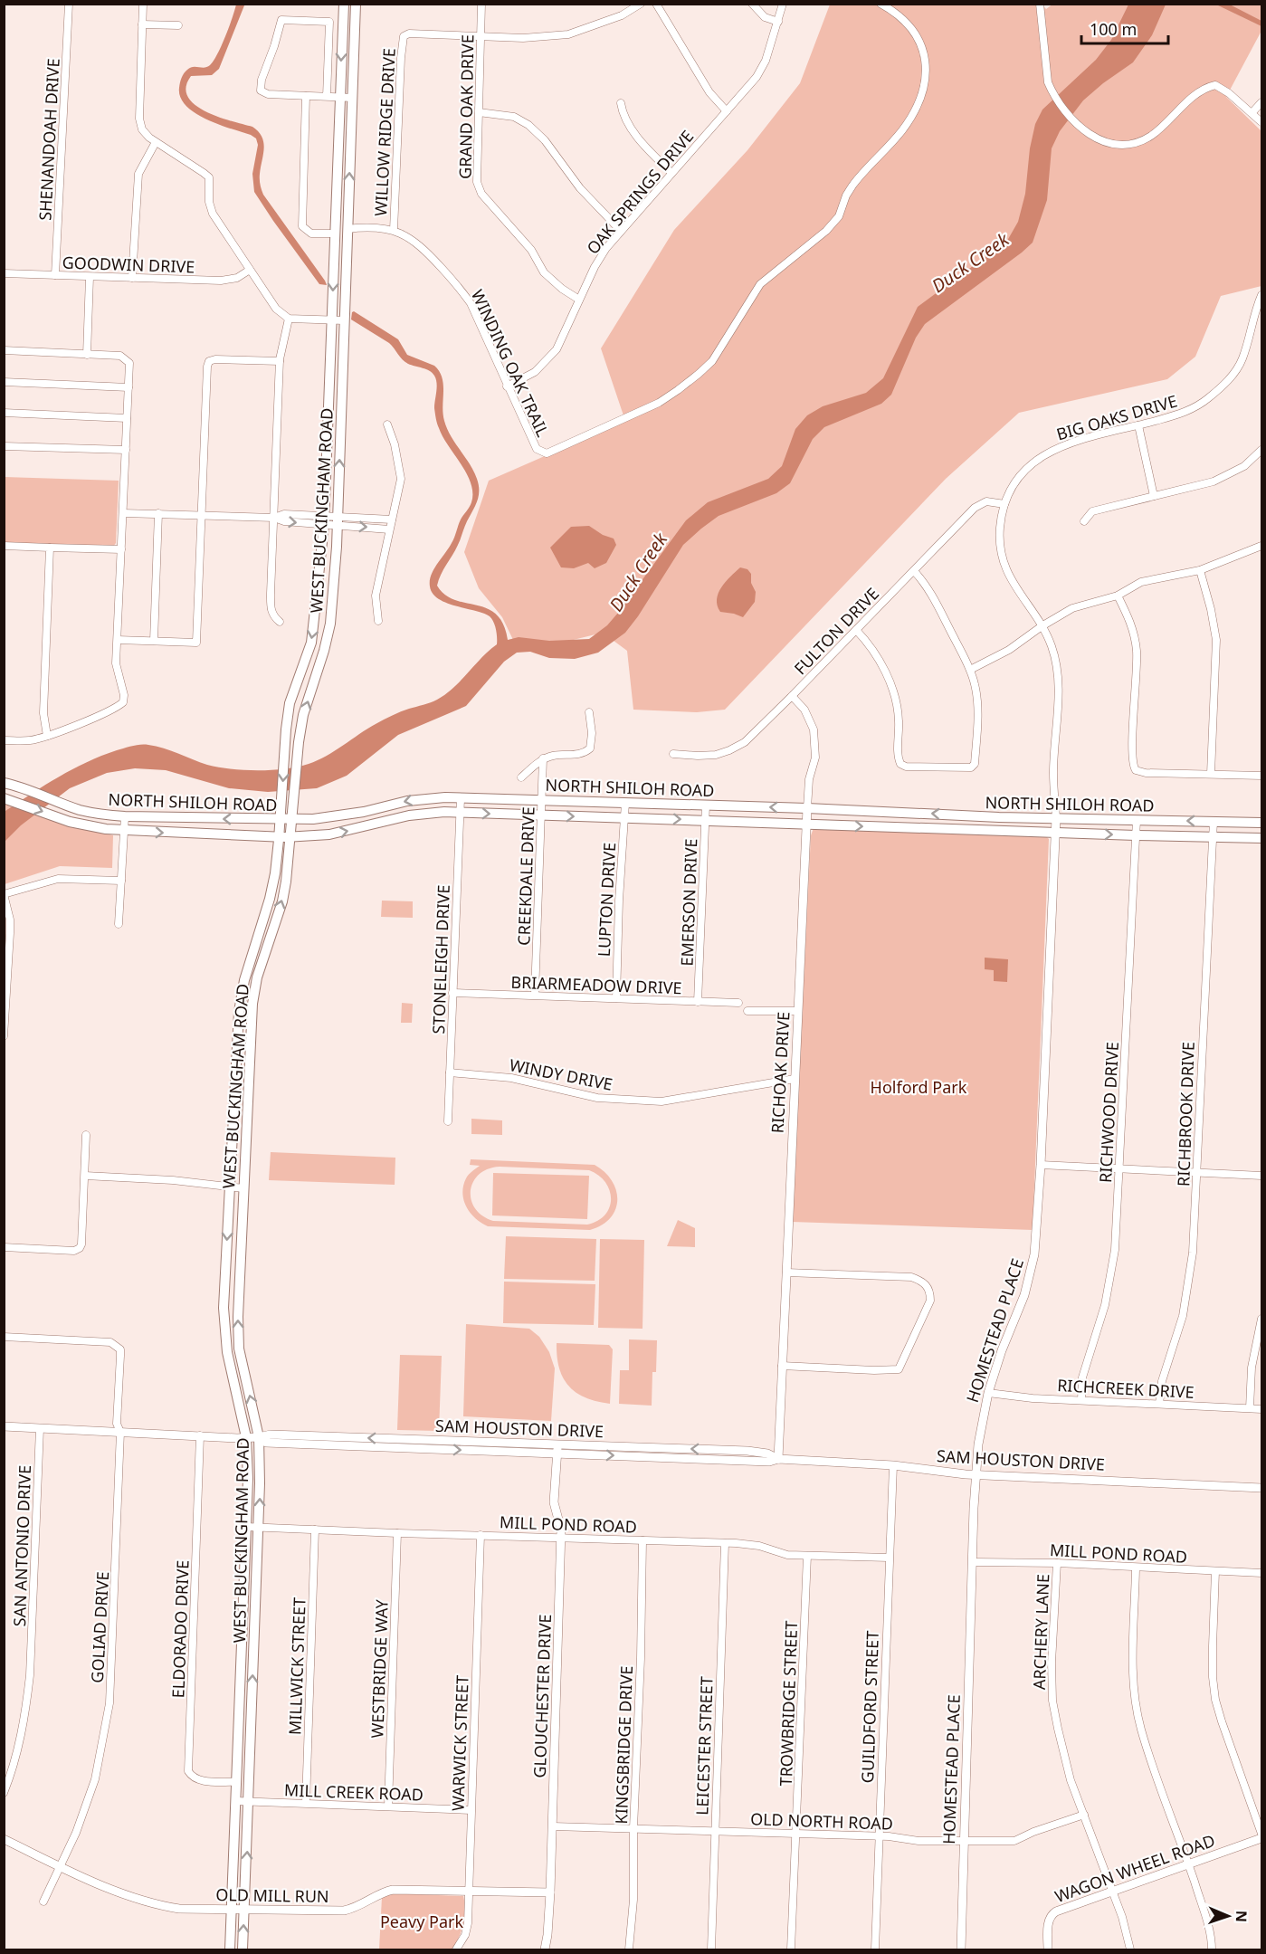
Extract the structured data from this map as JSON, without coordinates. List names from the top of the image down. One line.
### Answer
{"streets":{"main road":["WEST BUCKINGHAM ROAD","NORTH SHILOH ROAD"],"street":["GRAND OAK DRIVE","WILLOW RIDGE DRIVE","SHENANDOAH DRIVE","OAK SPRINGS DRIVE","GOODWIN DRIVE","WINDING OAK TRAIL","BIG OAKS DRIVE","FULTON DRIVE","CREEKDALE DRIVE","LUPTON DRIVE","EMERSON DRIVE","STONELEIGH DRIVE","BRIARMEADOW DRIVE","RICHOAK DRIVE","WINDY DRIVE","RICHWOOD DRIVE","RICHBROOK DRIVE","HOMESTEAD PLACE","RICHCREEK DRIVE","SAM HOUSTON DRIVE","MILL POND ROAD","SAN ANTONIO DRIVE","GOLIAD DRIVE","ELDORADO DRIVE","ARCHERY LANE","MILLWICK STREET","WESTBRIDGE WAY","GLOUCHESTER DRIVE","TROWBRIDGE STREET","GUILDFORD STREET","WARWICK STREET","KINGSBRIDGE DRIVE","LEICESTER STREET","MILL CREEK ROAD","OLD NORTH ROAD","WAGON WHEEL ROAD","OLD MILL RUN"]},"crossings":[["GRAND OAK DRIVE","WILLOW RIDGE DRIVE"],["GRAND OAK DRIVE","OAK SPRINGS DRIVE"],["WILLOW RIDGE DRIVE","WINDING OAK TRAIL"],["SHENANDOAH DRIVE","GOODWIN DRIVE"],["OAK SPRINGS DRIVE","WINDING OAK TRAIL"],["WINDING OAK TRAIL","WEST BUCKINGHAM ROAD"],["BIG OAKS DRIVE","FULTON DRIVE"],["BIG OAKS DRIVE","NORTH SHILOH ROAD"],["BIG OAKS DRIVE","HOMESTEAD PLACE"],["WEST BUCKINGHAM ROAD","NORTH SHILOH ROAD"],["WEST BUCKINGHAM ROAD","SAM HOUSTON DRIVE"],["WEST BUCKINGHAM ROAD","MILL POND ROAD"],["WEST BUCKINGHAM ROAD","ELDORADO DRIVE"],["WEST BUCKINGHAM ROAD","MILL CREEK ROAD"],["WEST BUCKINGHAM ROAD","OLD MILL RUN"],["FULTON DRIVE","RICHOAK DRIVE"],["NORTH SHILOH ROAD","CREEKDALE DRIVE"],["NORTH SHILOH ROAD","LUPTON DRIVE"],["NORTH SHILOH ROAD","EMERSON DRIVE"],["NORTH SHILOH ROAD","STONELEIGH DRIVE"],["NORTH SHILOH ROAD","RICHOAK DRIVE"],["NORTH SHILOH ROAD","RICHWOOD DRIVE"],["NORTH SHILOH ROAD","RICHBROOK DRIVE"],["NORTH SHILOH ROAD","HOMESTEAD PLACE"],["CREEKDALE DRIVE","BRIARMEADOW DRIVE"],["LUPTON DRIVE","BRIARMEADOW DRIVE"],["EMERSON DRIVE","BRIARMEADOW DRIVE"],["STONELEIGH DRIVE","BRIARMEADOW DRIVE"],["STONELEIGH DRIVE","WINDY DRIVE"],["RICHOAK DRIVE","WINDY DRIVE"],["RICHOAK DRIVE","SAM HOUSTON DRIVE"],["RICHWOOD DRIVE","RICHCREEK DRIVE"],["RICHBROOK DRIVE","RICHCREEK DRIVE"],["HOMESTEAD PLACE","RICHCREEK DRIVE"],["HOMESTEAD PLACE","SAM HOUSTON DRIVE"],["HOMESTEAD PLACE","MILL POND ROAD"],["HOMESTEAD PLACE","OLD NORTH ROAD"],["SAM HOUSTON DRIVE","SAN ANTONIO DRIVE"],["SAM HOUSTON DRIVE","GOLIAD DRIVE"],["SAM HOUSTON DRIVE","ELDORADO DRIVE"],["SAM HOUSTON DRIVE","GLOUCHESTER DRIVE"],["SAM HOUSTON DRIVE","GUILDFORD STREET"],["MILL POND ROAD","ARCHERY LANE"],["MILL POND ROAD","MILLWICK STREET"],["MILL POND ROAD","WESTBRIDGE WAY"],["MILL POND ROAD","GLOUCHESTER DRIVE"],["MILL POND ROAD","TROWBRIDGE STREET"],["MILL POND ROAD","GUILDFORD STREET"],["MILL POND ROAD","WARWICK STREET"],["MILL POND ROAD","KINGSBRIDGE DRIVE"],["MILL POND ROAD","LEICESTER STREET"],["GOLIAD DRIVE","OLD MILL RUN"],["ARCHERY LANE","OLD NORTH ROAD"],["ARCHERY LANE","WAGON WHEEL ROAD"],["MILLWICK STREET","MILL CREEK ROAD"],["WESTBRIDGE WAY","MILL CREEK ROAD"],["GLOUCHESTER DRIVE","OLD NORTH ROAD"],["GLOUCHESTER DRIVE","OLD MILL RUN"],["TROWBRIDGE STREET","OLD NORTH ROAD"],["GUILDFORD STREET","OLD NORTH ROAD"],["WARWICK STREET","MILL CREEK ROAD"],["WARWICK STREET","OLD MILL RUN"],["KINGSBRIDGE DRIVE","OLD NORTH ROAD"],["LEICESTER STREET","OLD NORTH ROAD"]],"water":["Duck Creek"],"parks":["Holford Park","Peavy Park"],"scale_bar":"100 m","north":"right"}
